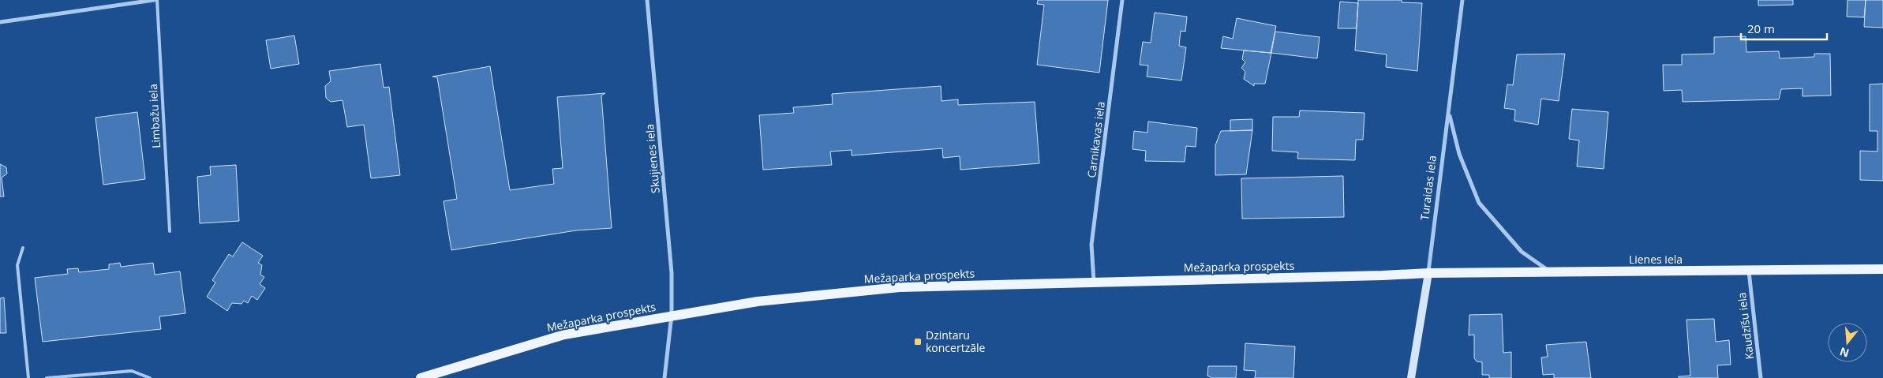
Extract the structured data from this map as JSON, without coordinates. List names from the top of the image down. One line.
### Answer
{"streets":{"main road":["Lienes iela","Mežaparka prospekts"],"street":["Carnikavas iela","Skujienes iela","Turaidas iela","Kaudzīšu iela"],"lane":["Limbažu iela"]},"crossings":[["Carnikavas iela","Mežaparka prospekts"],["Skujienes iela","Mežaparka prospekts"],["Turaidas iela","Lienes iela"],["Turaidas iela","Mežaparka prospekts"],["Lienes iela","Mežaparka prospekts"],["Lienes iela","Kaudzīšu iela"]],"places":{"transit":["Dzintaru koncertzāle"]},"scale_bar":"20 m","north":"bottom"}
